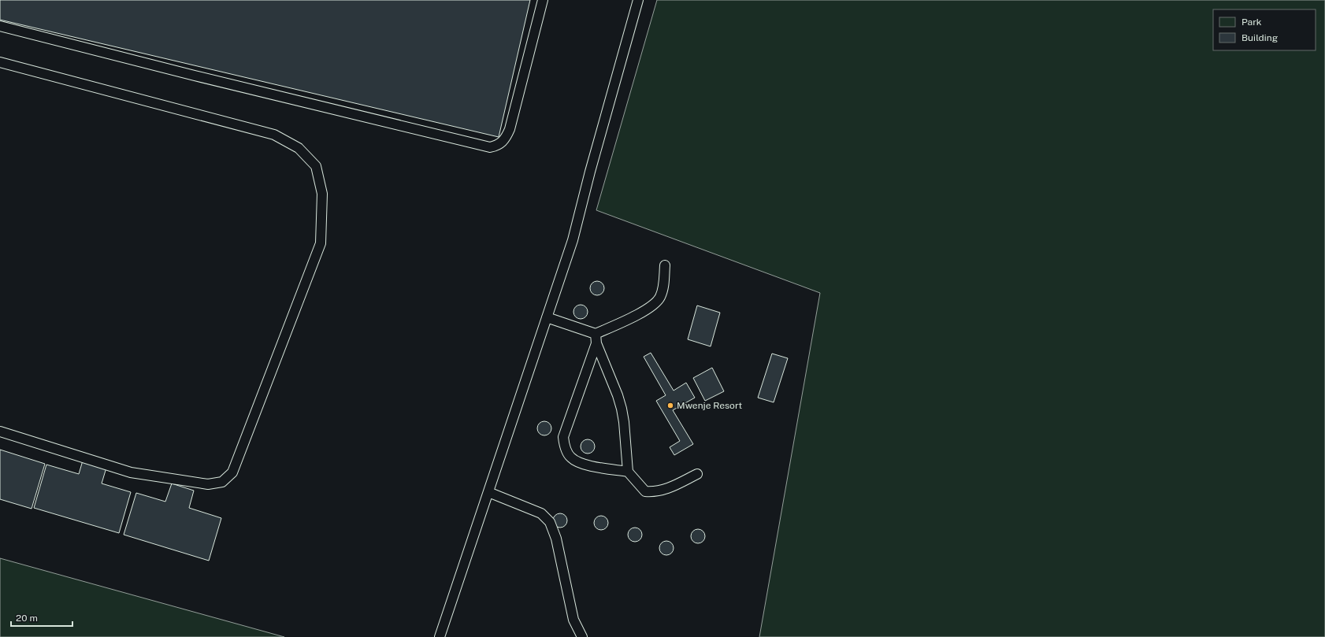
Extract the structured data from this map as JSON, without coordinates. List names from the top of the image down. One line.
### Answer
{"places":["Mwenje Resort"],"legend":["Park","Building"],"scale_bar":"20 m"}
